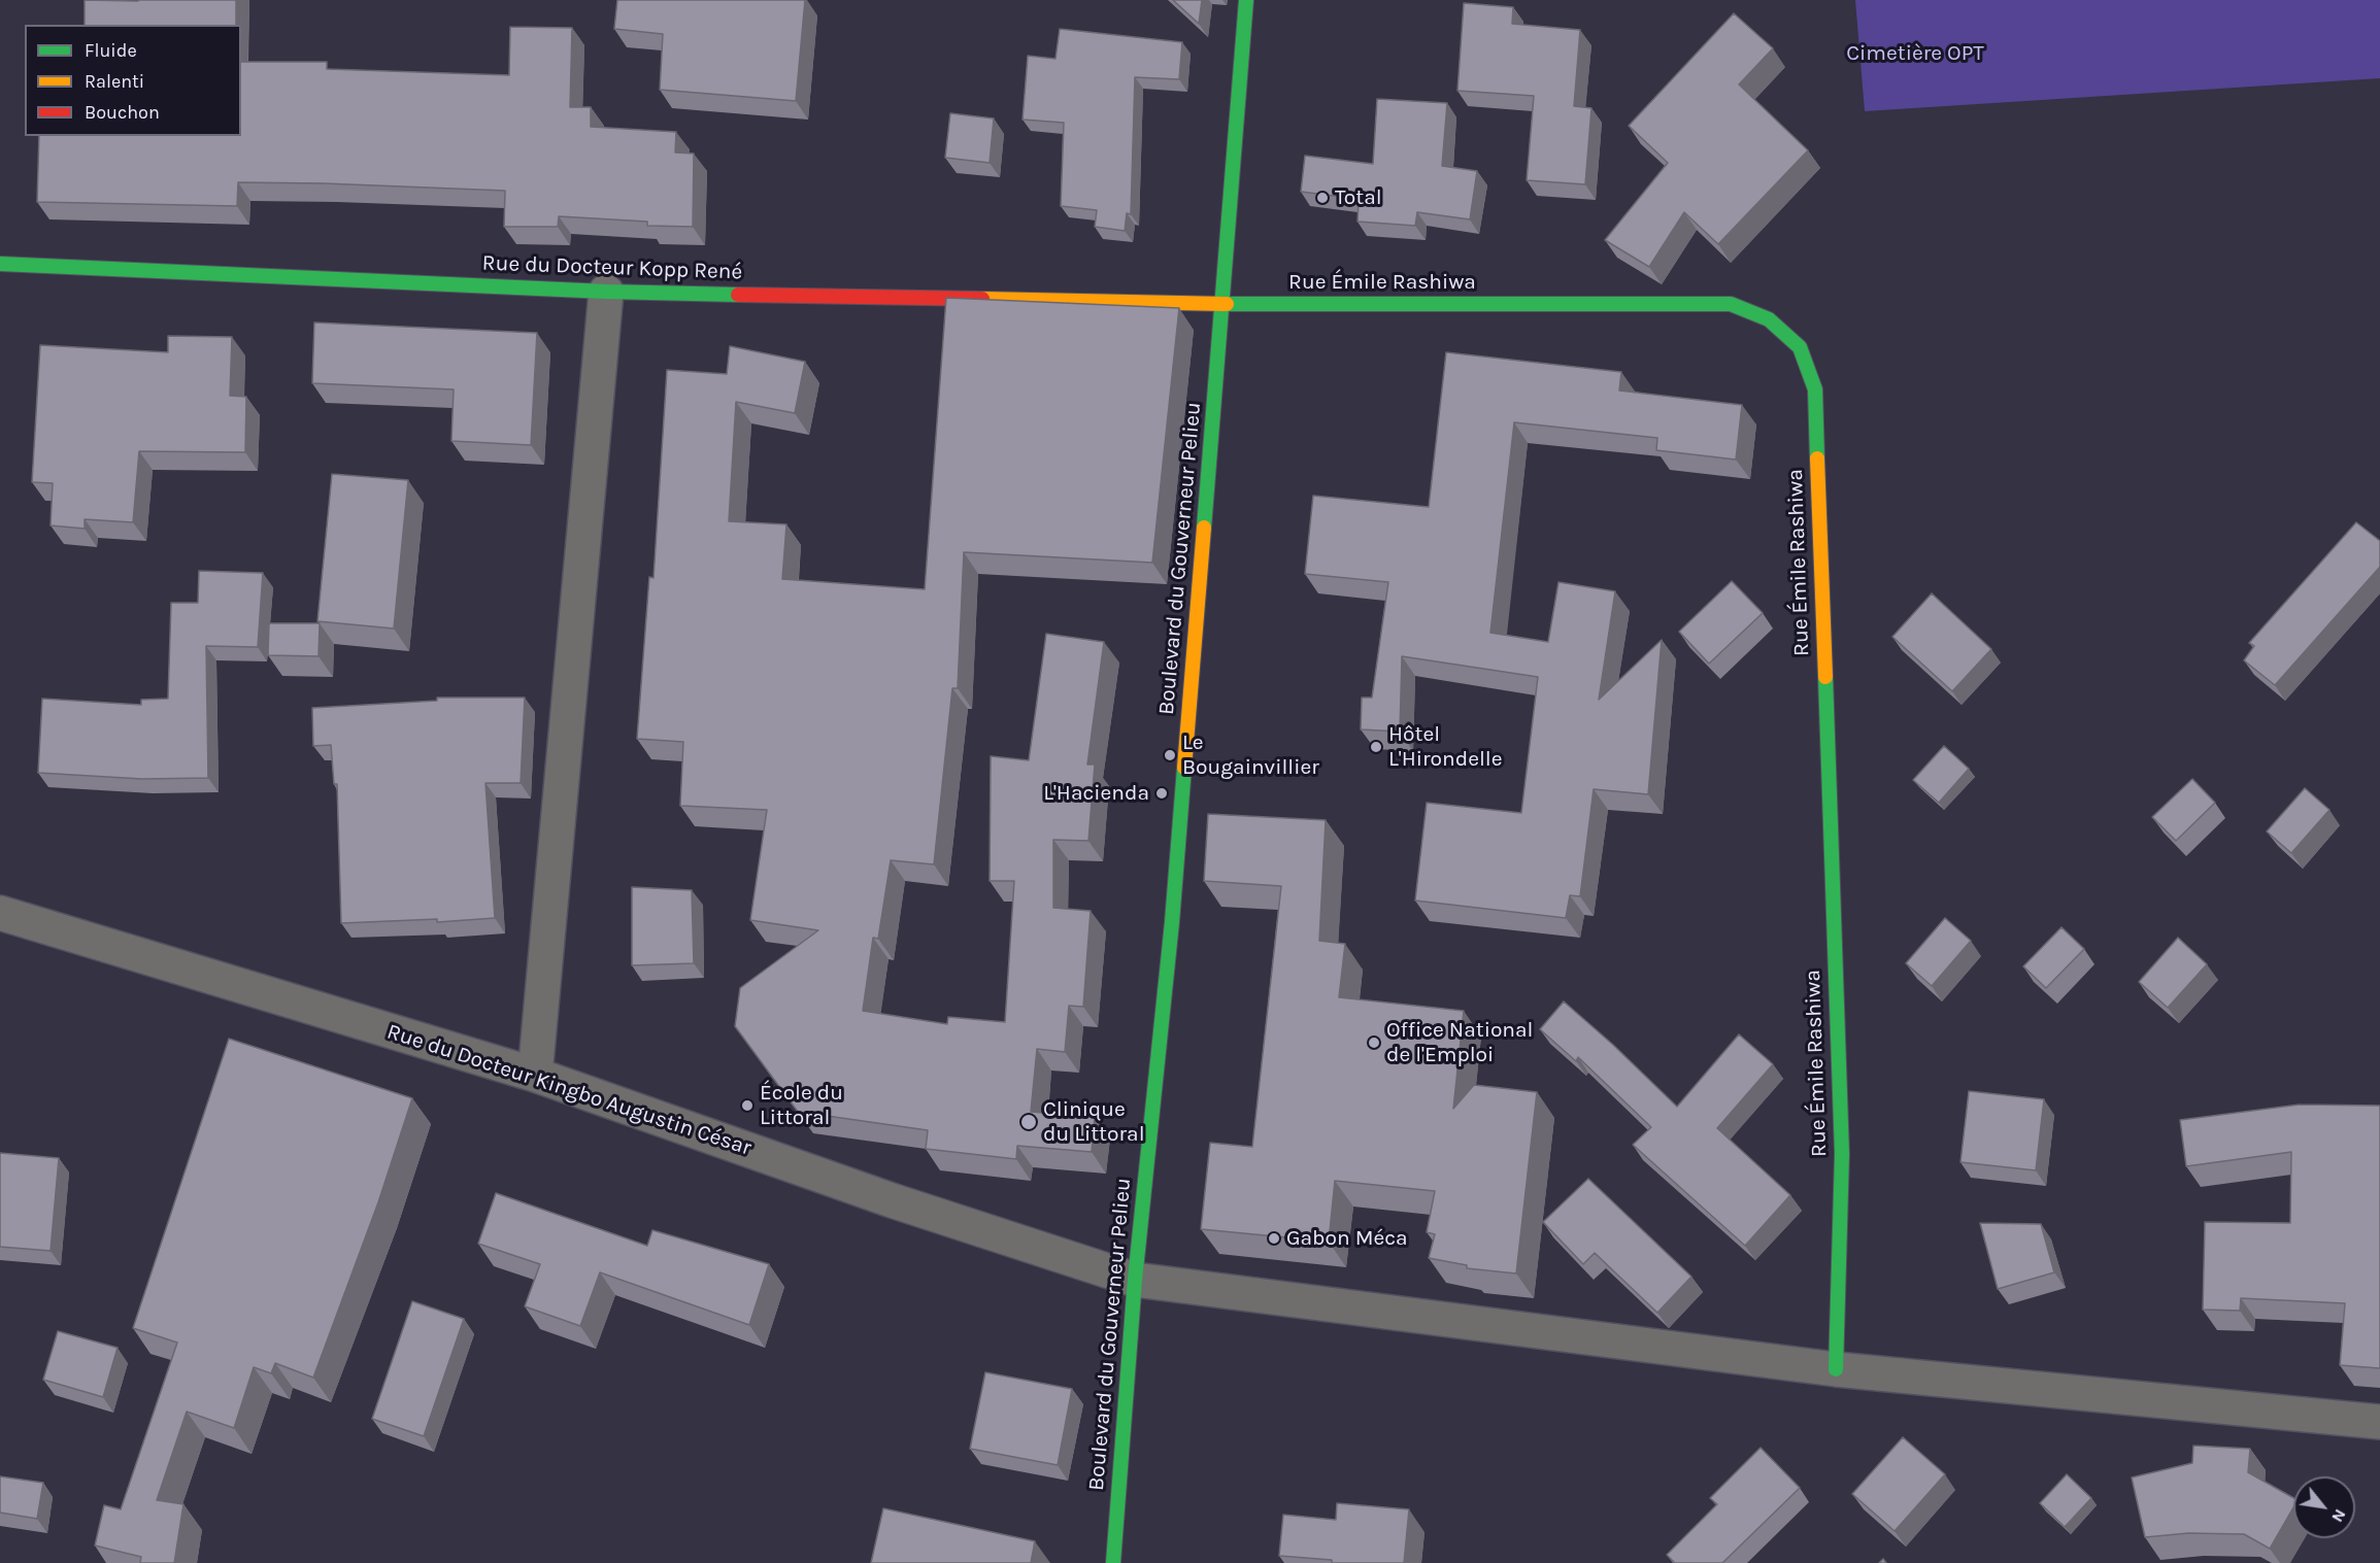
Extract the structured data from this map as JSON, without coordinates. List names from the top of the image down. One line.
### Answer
{"streets":{"street":["Rue du Docteur Kopp René","Rue Émile Rashiwa","Boulevard du Gouverneur Pelieu","Rue du Docteur Kingbo Augustin César"]},"crossings":[["Rue du Docteur Kopp René","Rue Émile Rashiwa"],["Rue du Docteur Kopp René","Boulevard du Gouverneur Pelieu"],["Rue Émile Rashiwa","Boulevard du Gouverneur Pelieu"],["Rue Émile Rashiwa","Rue du Docteur Kingbo Augustin César"],["Boulevard du Gouverneur Pelieu","Rue du Docteur Kingbo Augustin César"]],"parks":["Cimetière OPT"],"places":["Total","Hôtel L'Hirondelle","Le Bougainvillier","L'Hacienda","Office National de l'Emploi","École du Littoral","Clinique du Littoral","Gabon Méca"],"legend":["Fluide","Ralenti","Bouchon"],"north":"bottom right"}
